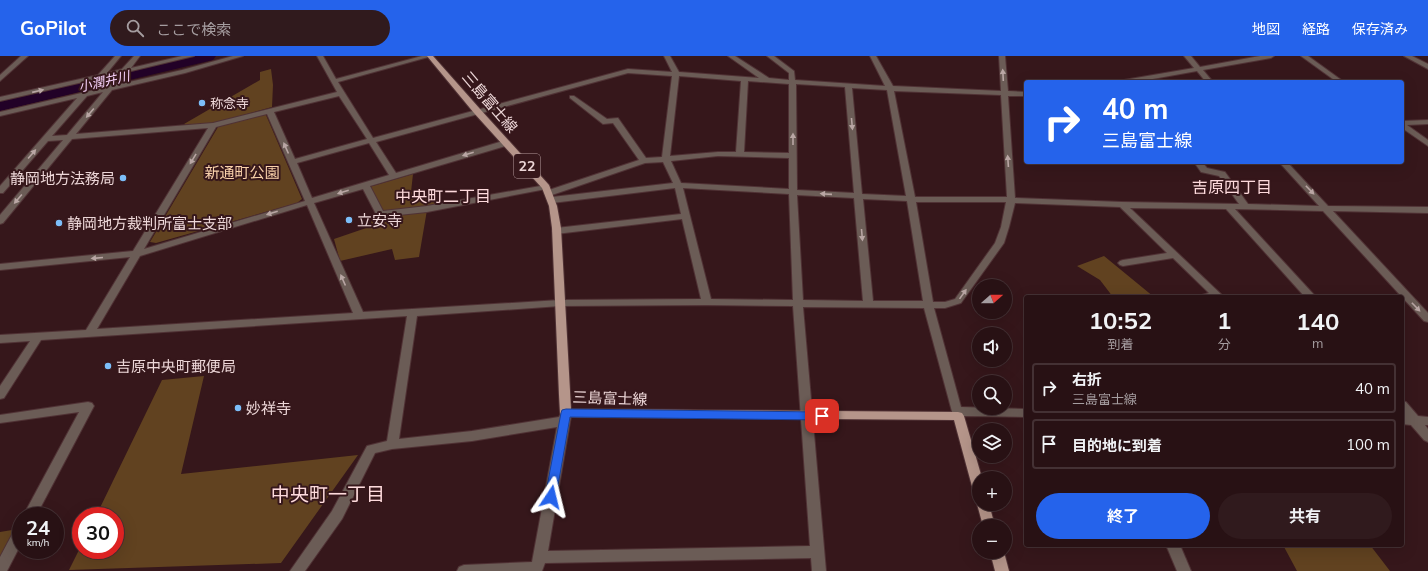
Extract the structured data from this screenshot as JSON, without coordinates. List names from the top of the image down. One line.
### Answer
{"streets":{"main road":["三島富士線","22"]},"districts":["吉原四丁目","中央町二丁目","中央町一丁目"],"water":["小潤井川"],"parks":["新通町公園"],"places":["称念寺","静岡地方法務局","立安寺","静岡地方裁判所富士支部","吉原中央町郵便局","妙祥寺"],"north":"right","page":{"header":"GoPilot","search":"ここで検索","nav":["地図","経路","保存済み"],"turn":["40 m","三島富士線"],"map_buttons":["+","−"],"eta":["10:52","到着","1","分","140","m"],"list":[{"name":"右折","note":"三島富士線","value":"40 m"},{"name":"目的地に到着","value":"100 m"}],"buttons":["終了","共有"],"speed":"24 km/h","limit":"30"}}
